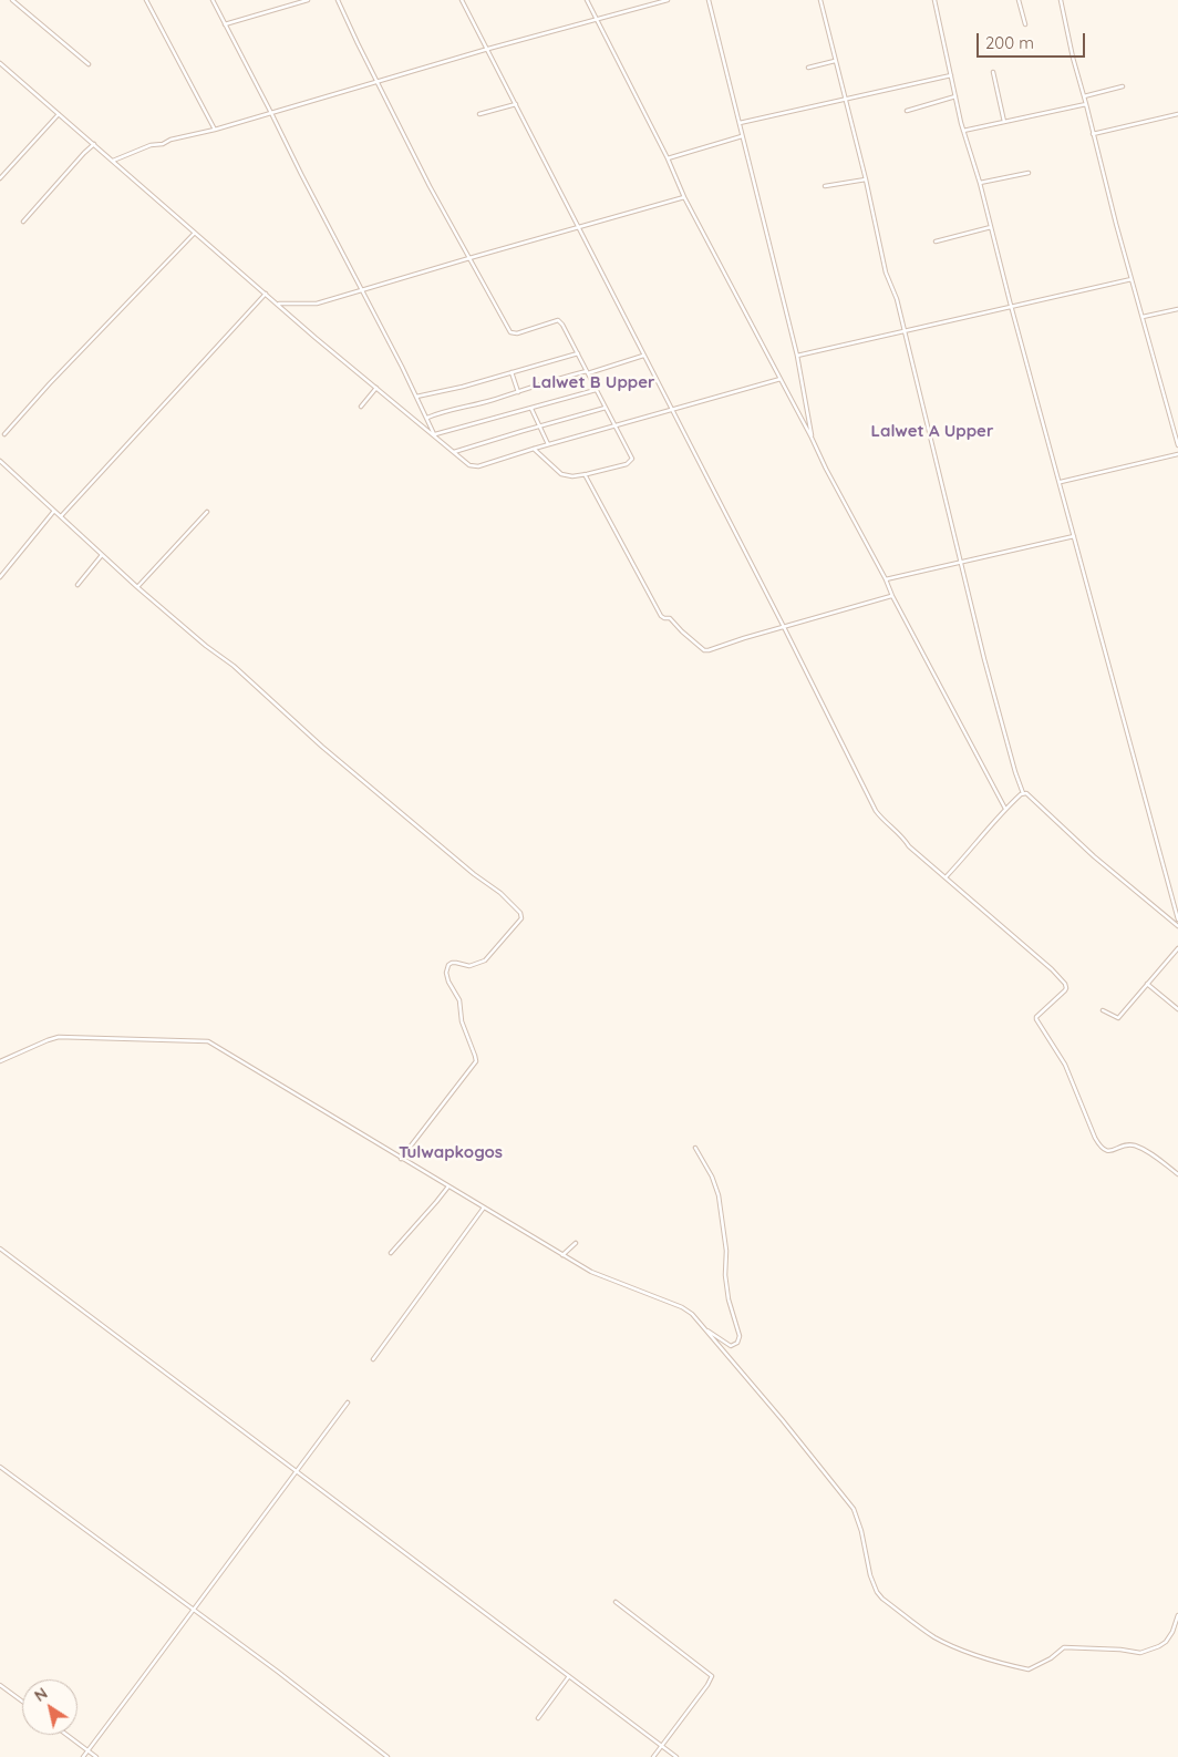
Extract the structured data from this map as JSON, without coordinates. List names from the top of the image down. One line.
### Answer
{"districts":["Lalwet B Upper","Lalwet A Upper","Tulwapkogos"],"scale_bar":"200 m","north":"top left"}
